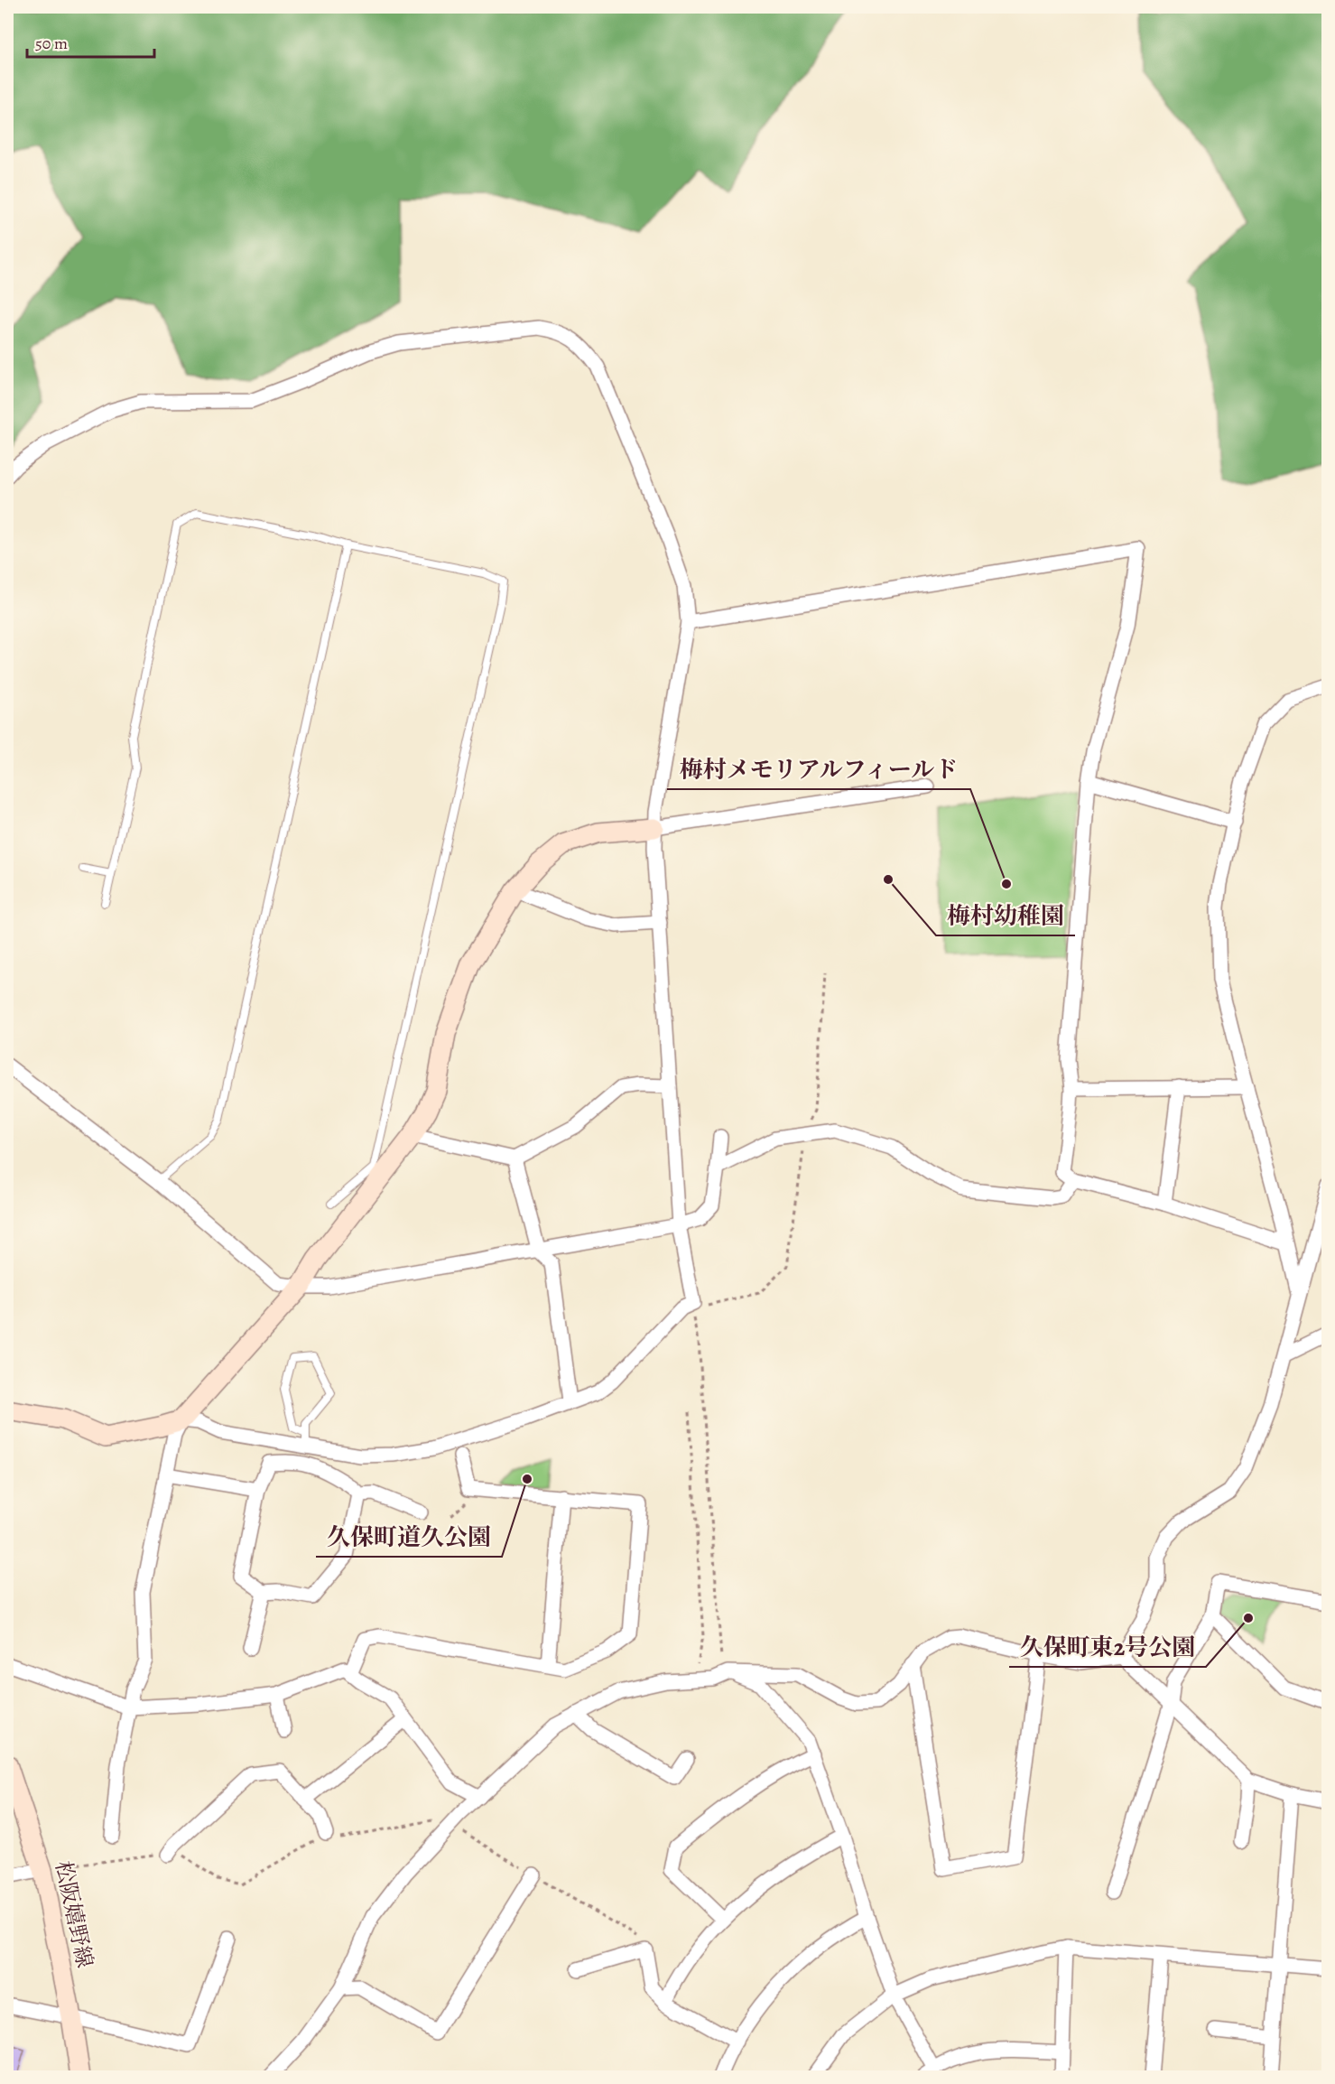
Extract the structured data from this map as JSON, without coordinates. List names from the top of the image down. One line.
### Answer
{"streets":{"street":["松阪嬉野線"]},"places":["梅村幼稚園","梅村メモリアルフィールド","久保町道久公園","久保町東2号公園"],"scale_bar":"50 m"}
